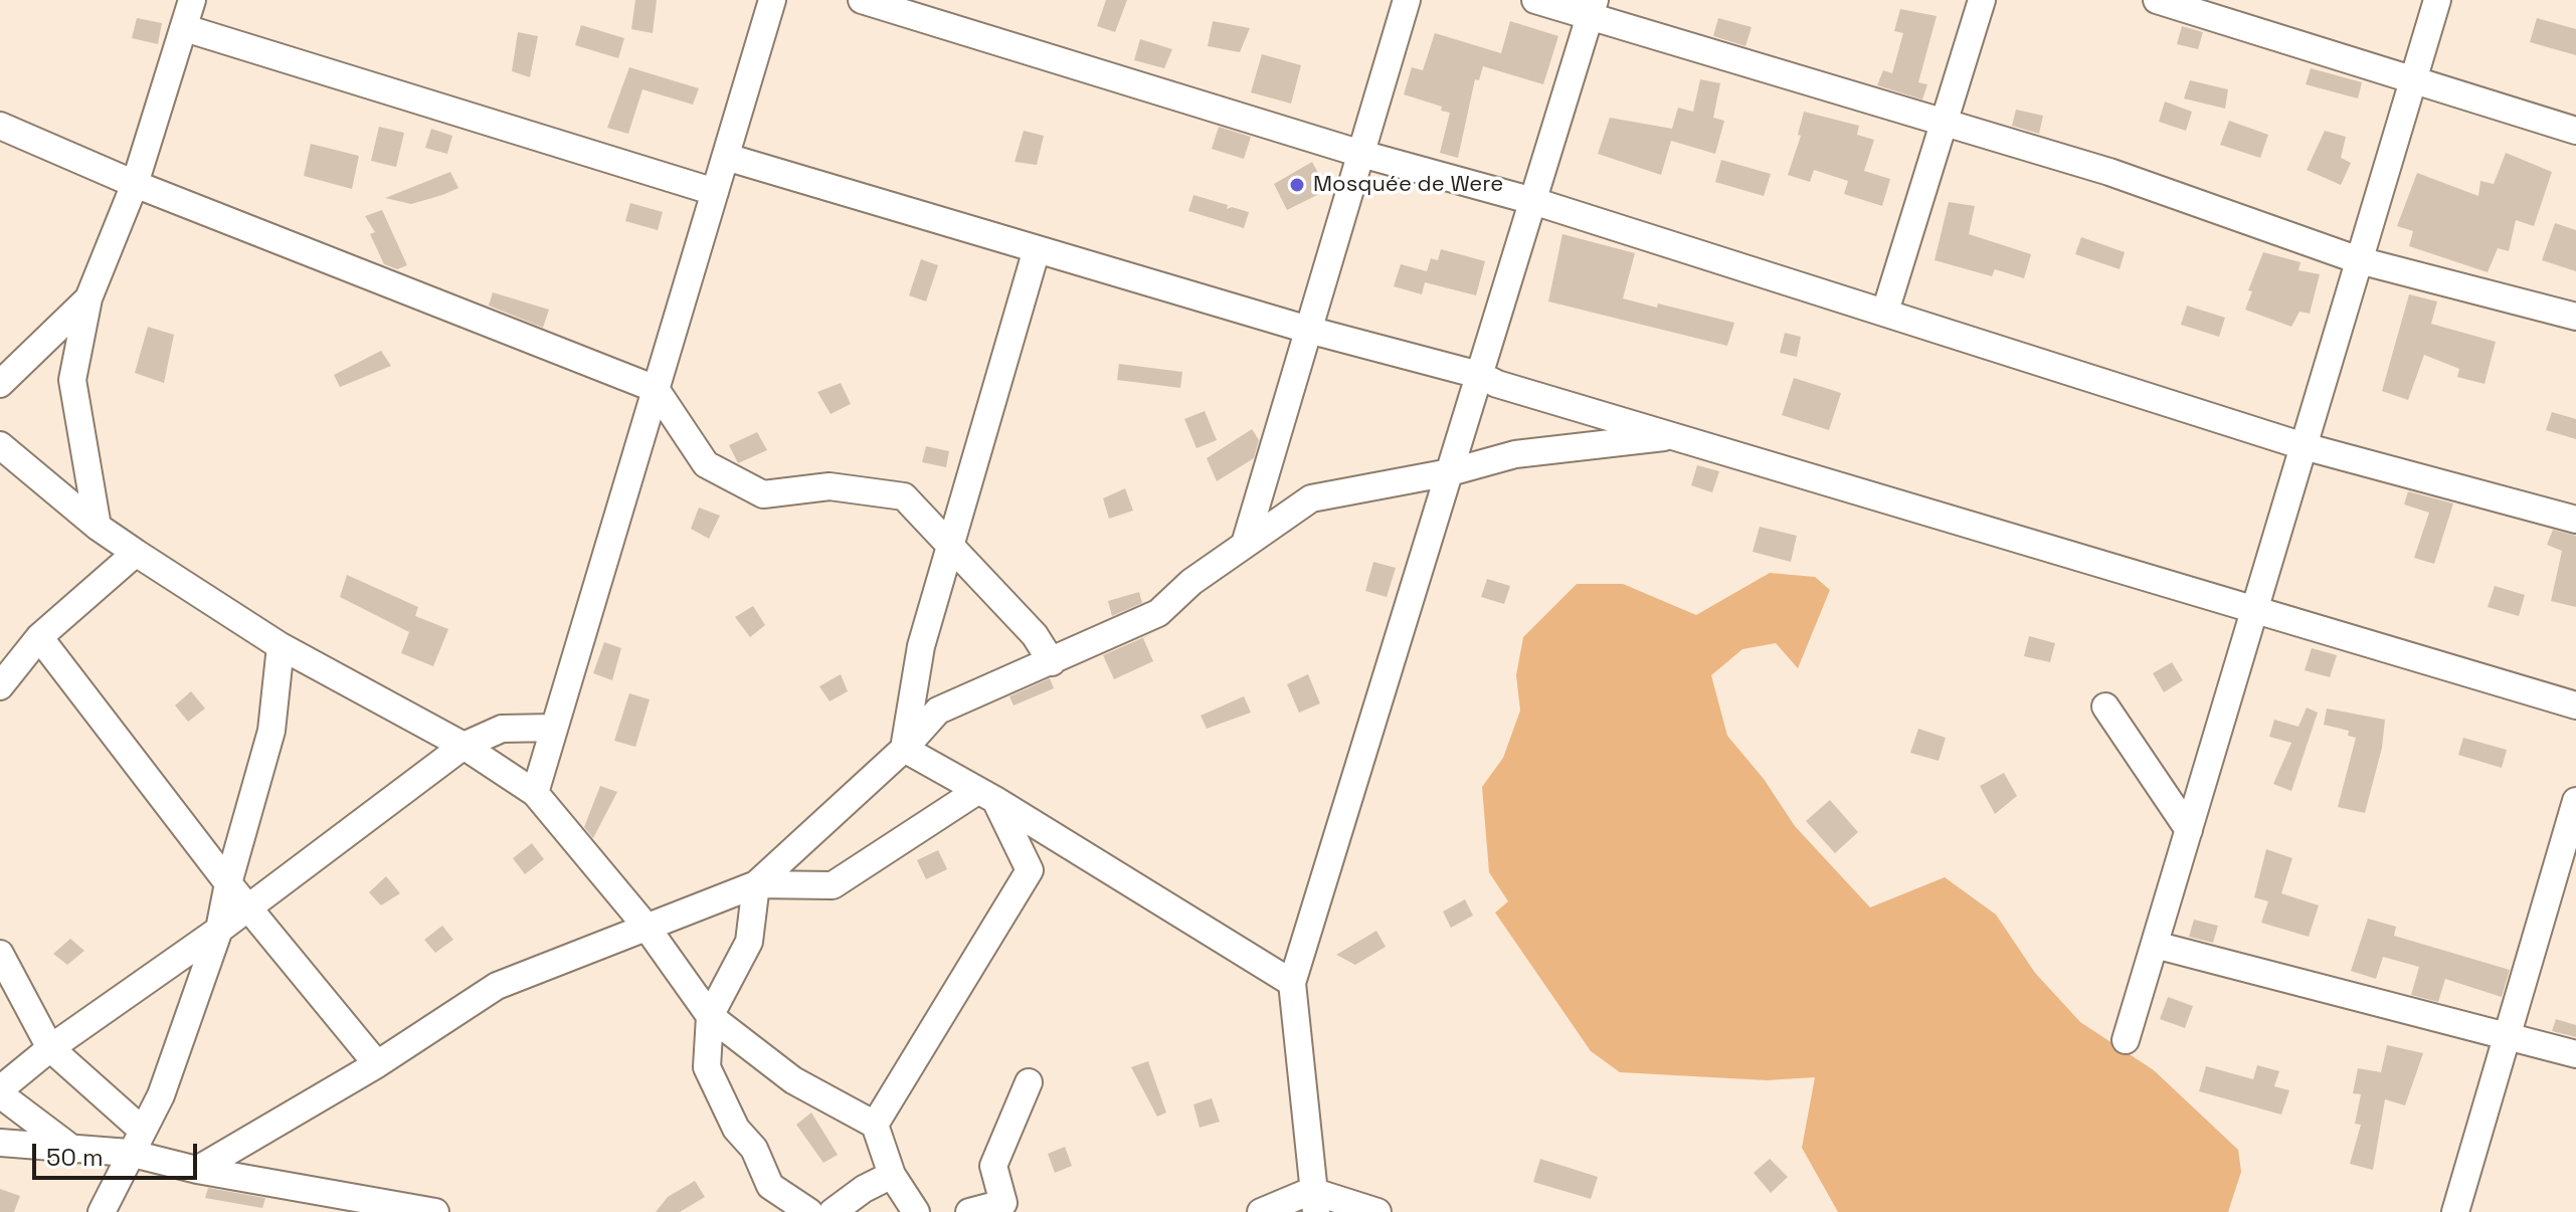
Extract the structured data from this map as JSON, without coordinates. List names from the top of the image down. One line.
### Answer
{"places":["Mosquée de Were"],"scale_bar":"50 m"}
